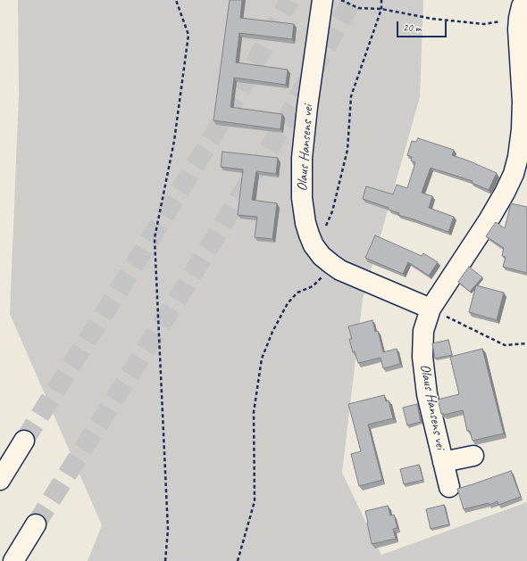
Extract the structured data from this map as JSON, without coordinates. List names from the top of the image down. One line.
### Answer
{"streets":{"main road":["Olaus Hansens vei"]},"scale_bar":"20 m"}
